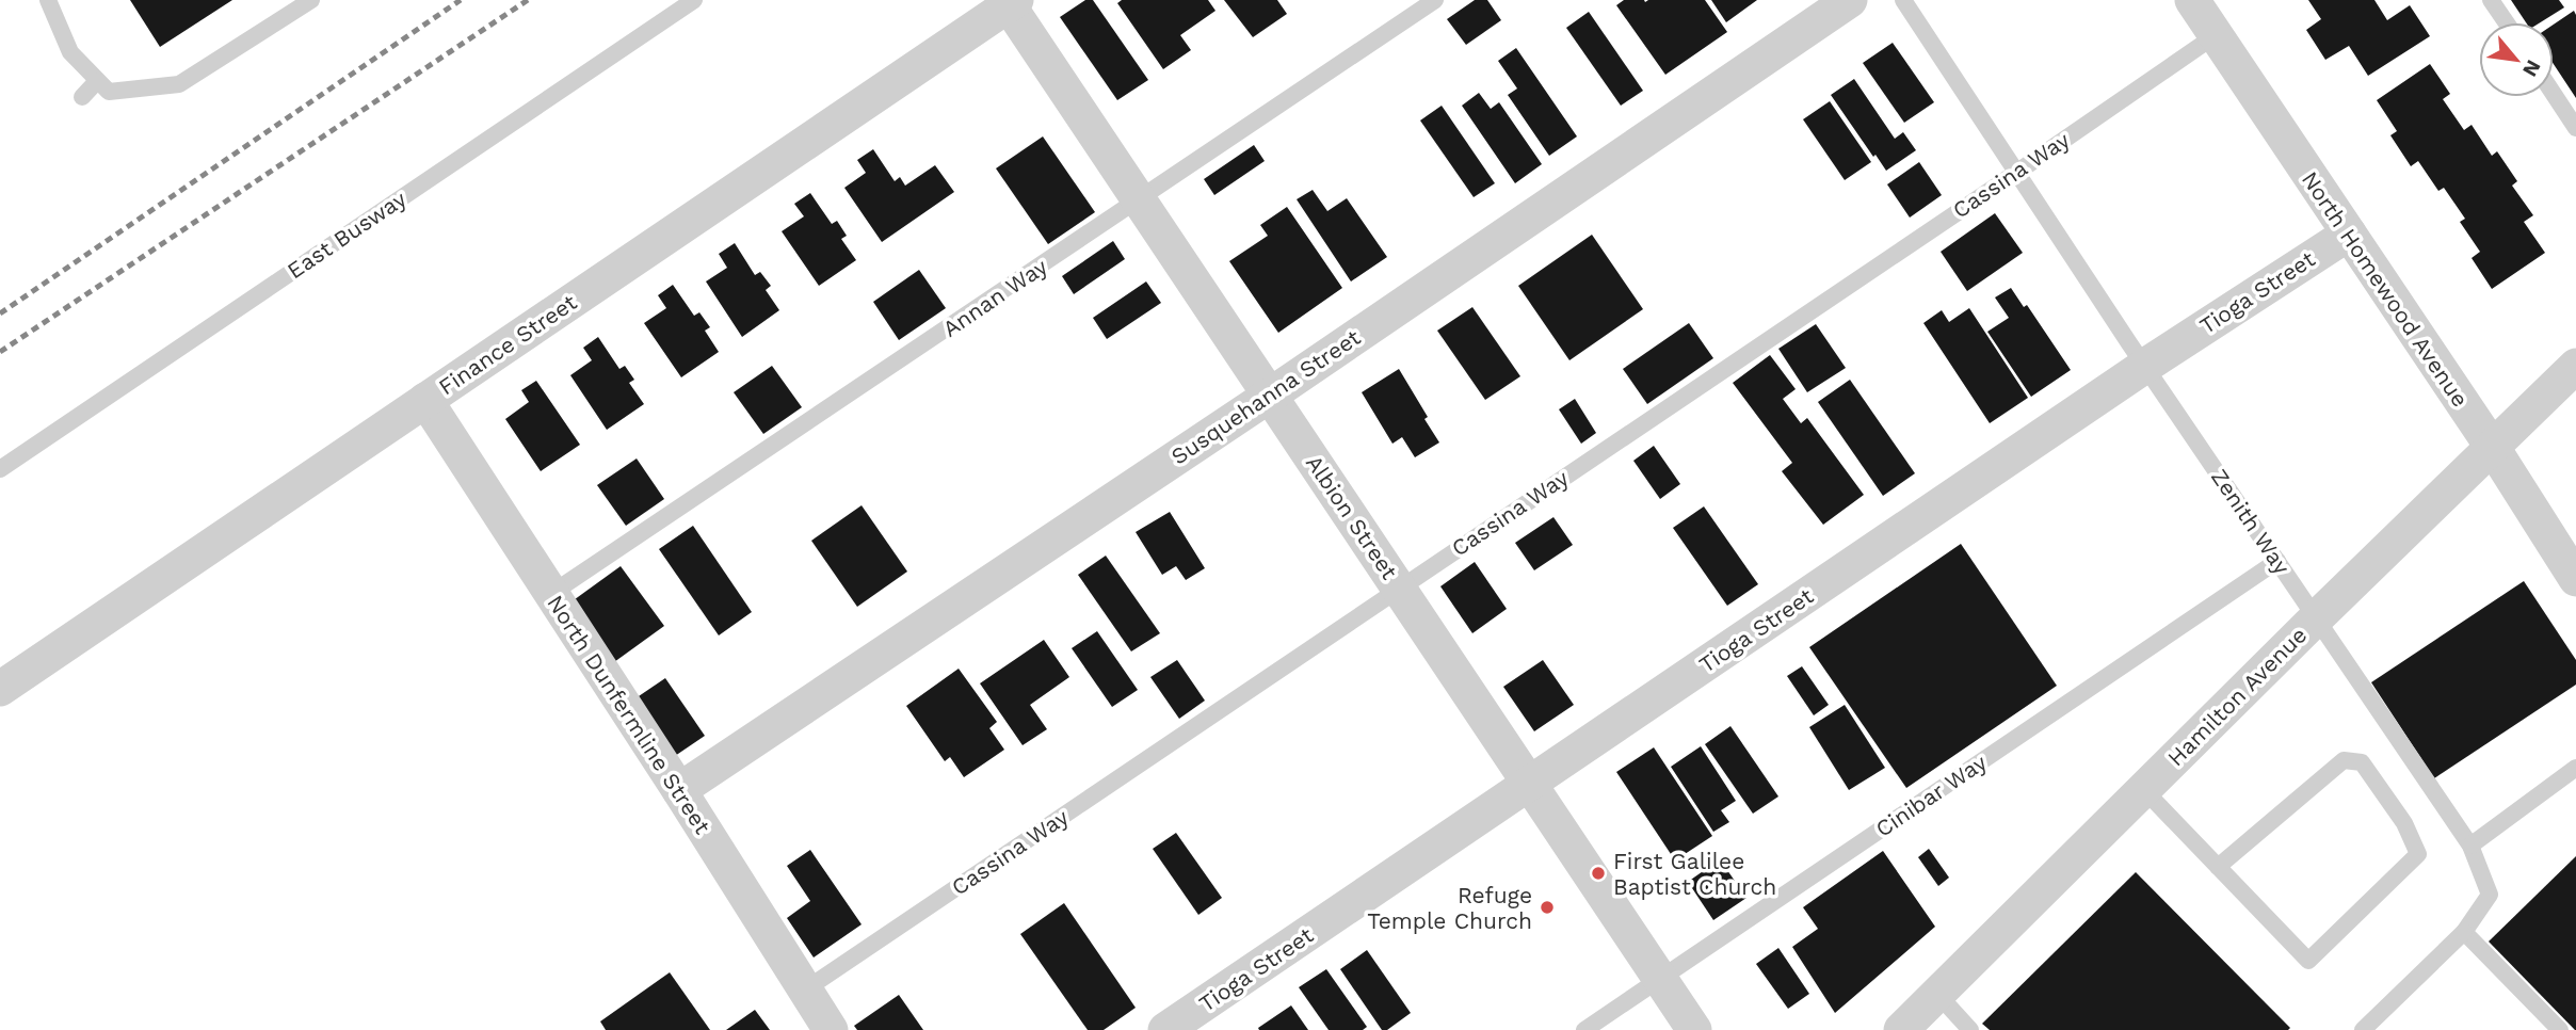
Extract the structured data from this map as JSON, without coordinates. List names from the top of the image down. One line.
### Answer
{"streets":{"street":["North Homewood Avenue","Tioga Street","Finance Street","Susquehanna Street","Albion Street","Hamilton Avenue","North Dunfermline Street"],"lane":["Cassina Way","East Busway","Annan Way","Zenith Way","Cinibar Way"]},"crossings":[["Cassina Way","North Homewood Avenue"],["Cassina Way","Albion Street"],["Cassina Way","Zenith Way"],["Cassina Way","North Dunfermline Street"],["North Homewood Avenue","Tioga Street"],["North Homewood Avenue","Hamilton Avenue"],["Tioga Street","Albion Street"],["Tioga Street","Zenith Way"],["Annan Way","Albion Street"],["Annan Way","North Dunfermline Street"],["Finance Street","Albion Street"],["Finance Street","North Dunfermline Street"],["Susquehanna Street","Albion Street"],["Susquehanna Street","North Dunfermline Street"],["Albion Street","Cinibar Way"],["Zenith Way","Hamilton Avenue"],["Zenith Way","Cinibar Way"]],"places":["First Galilee Baptist Church","Refuge Temple Church"],"north":"bottom right"}
